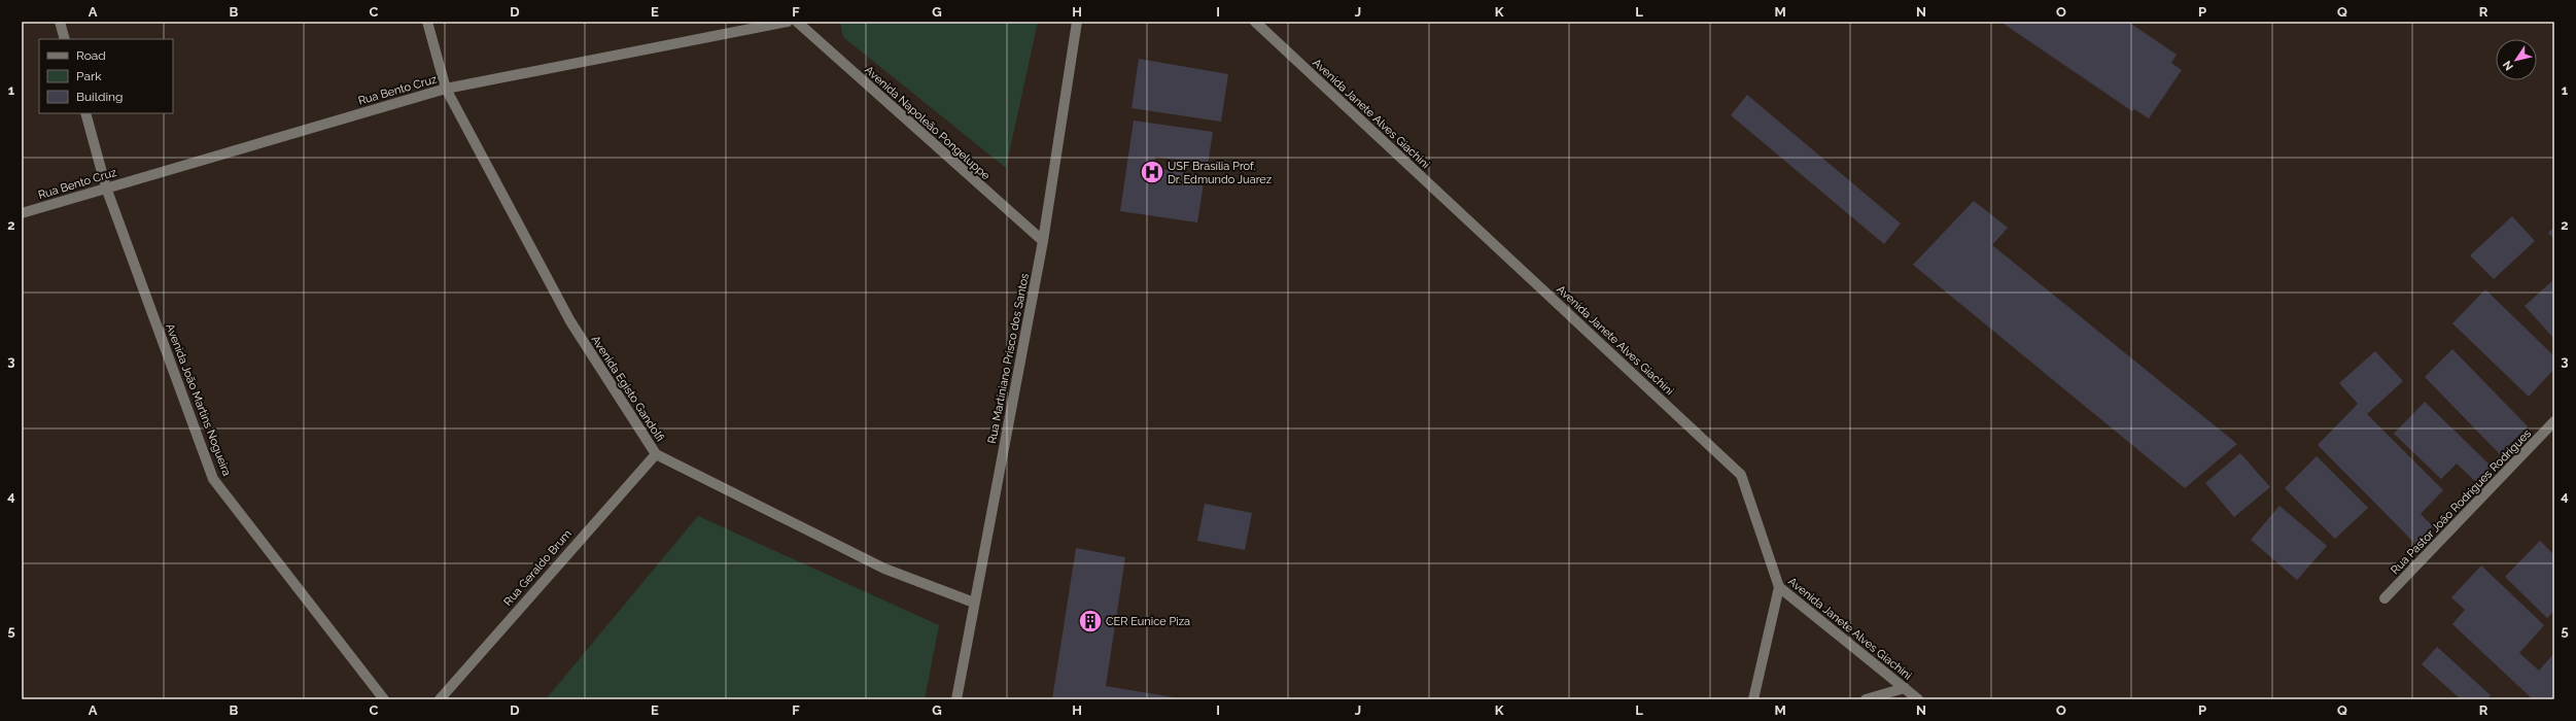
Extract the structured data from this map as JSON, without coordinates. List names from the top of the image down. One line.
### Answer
{"streets":{"street":["Rua Bento Cruz","Avenida Janete Alves Giachini","Avenida Napoleão Pongeluppe","Rua Martiniano Prisco dos Santos","Avenida Egisto Gandolfi","Avenida João Martins Nogueira","Rua Pastor João Rodrigues Rodrigues","Rua Geraldo Brum"]},"crossings":[["Rua Bento Cruz","Avenida Egisto Gandolfi"],["Rua Bento Cruz","Avenida João Martins Nogueira"],["Avenida Napoleão Pongeluppe","Rua Martiniano Prisco dos Santos"],["Rua Martiniano Prisco dos Santos","Avenida Egisto Gandolfi"],["Avenida Egisto Gandolfi","Rua Geraldo Brum"]],"places":{"hospital":["USF Brasília Prof. Dr. Edmundo Juarez"],"building":["CER Eunice Piza"]},"legend":["Road","Park","Building"],"north":"bottom left","grid":{"columns":["A","B","C","D","E","F","G","H","I","J","K","L","M","N","O","P","Q","R"],"rows":["1","2","3","4","5"]}}
